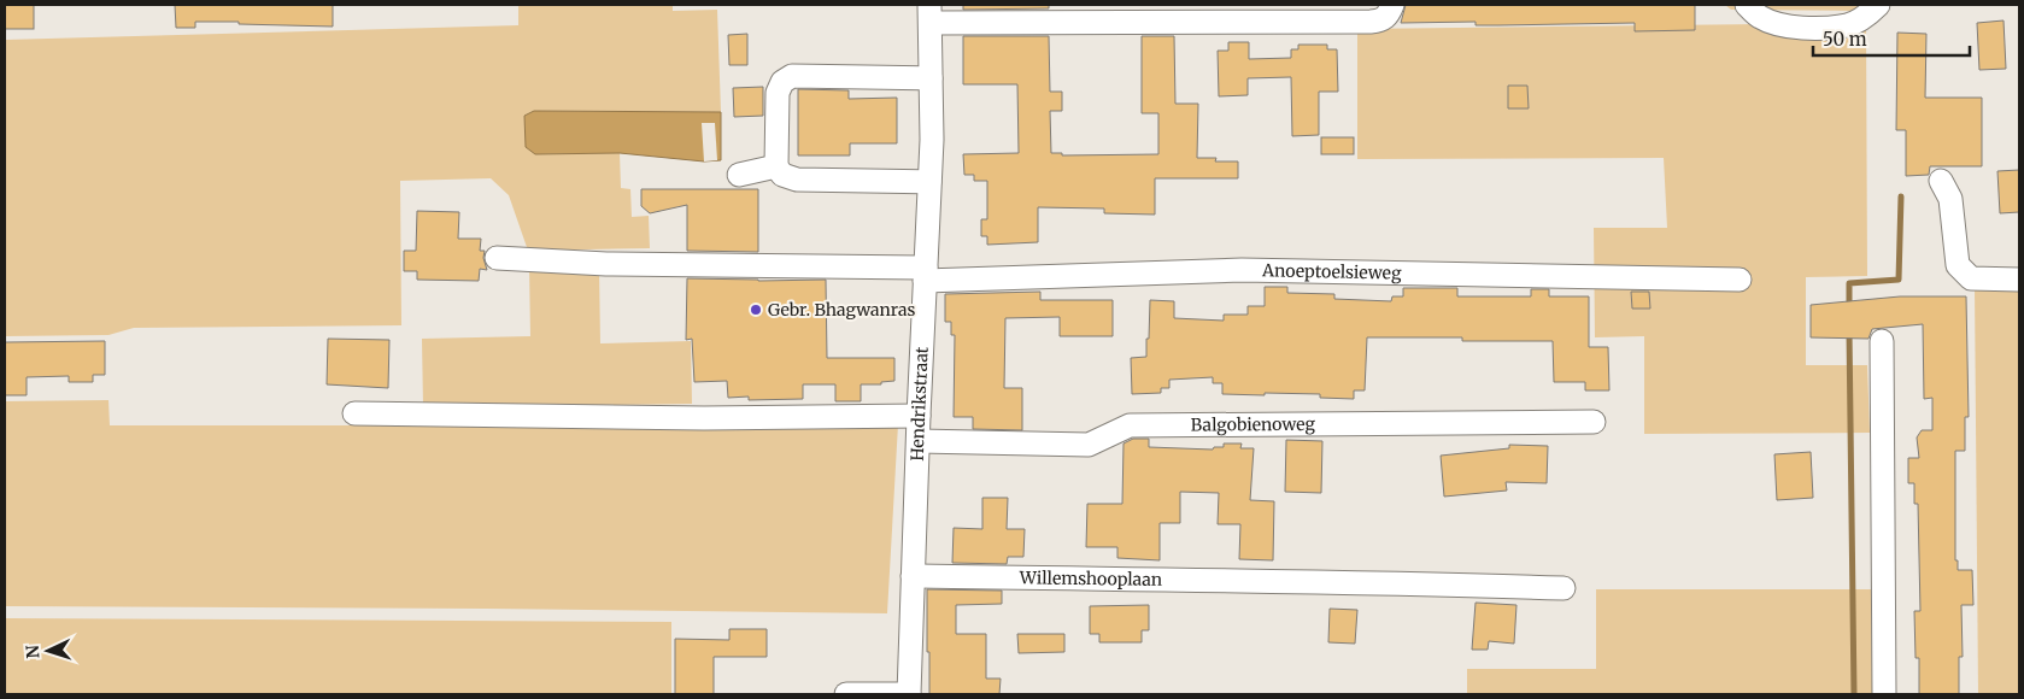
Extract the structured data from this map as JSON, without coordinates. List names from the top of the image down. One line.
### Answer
{"streets":{"street":["Anoeptoelsieweg","Hendrikstraat","Balgobienoweg","Willemshooplaan"]},"crossings":[["Anoeptoelsieweg","Hendrikstraat"],["Hendrikstraat","Balgobienoweg"],["Hendrikstraat","Willemshooplaan"]],"places":["Gebr. Bhagwanras"],"scale_bar":"50 m","north":"left"}
